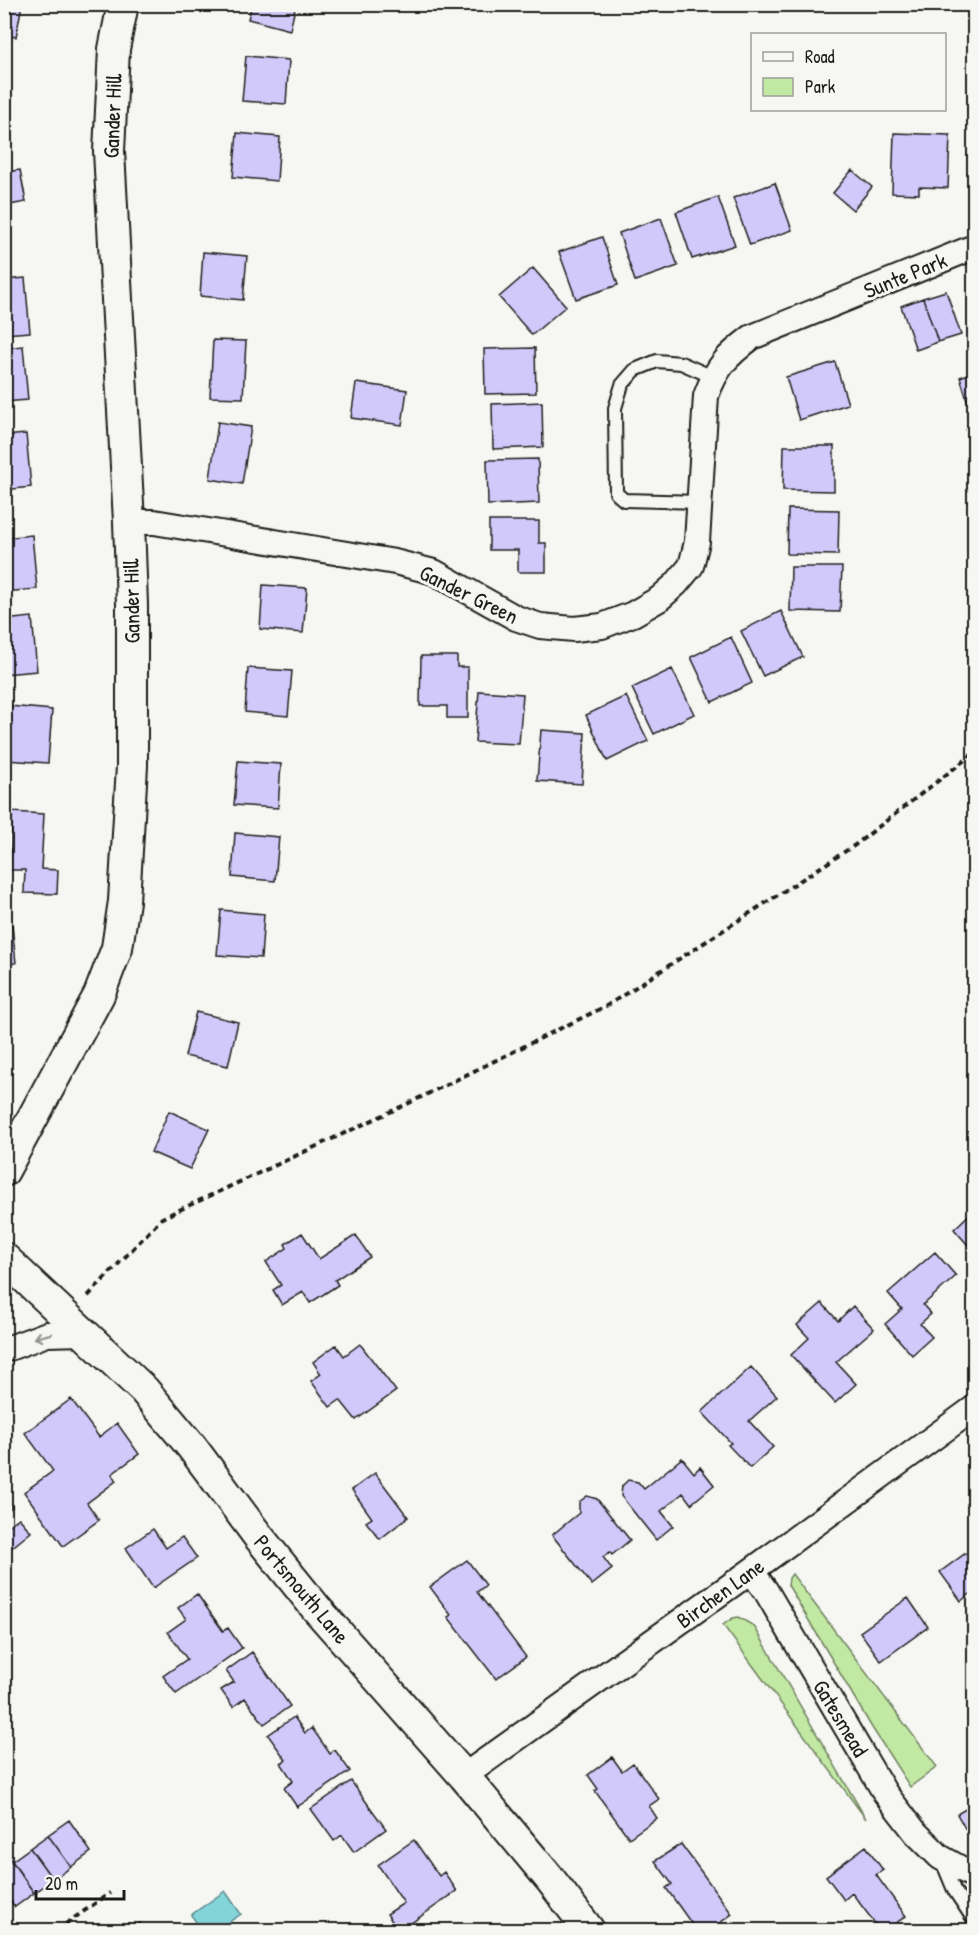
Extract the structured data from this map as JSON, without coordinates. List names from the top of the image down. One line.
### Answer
{"streets":{"street":["Gander Hill","Sunte Park","Gander Green","Portsmouth Lane","Birchen Lane","Gatesmead"]},"crossings":[["Gander Hill","Gander Green"],["Sunte Park","Gander Green"],["Portsmouth Lane","Birchen Lane"],["Birchen Lane","Gatesmead"]],"legend":["Road","Park"],"scale_bar":"20 m"}
